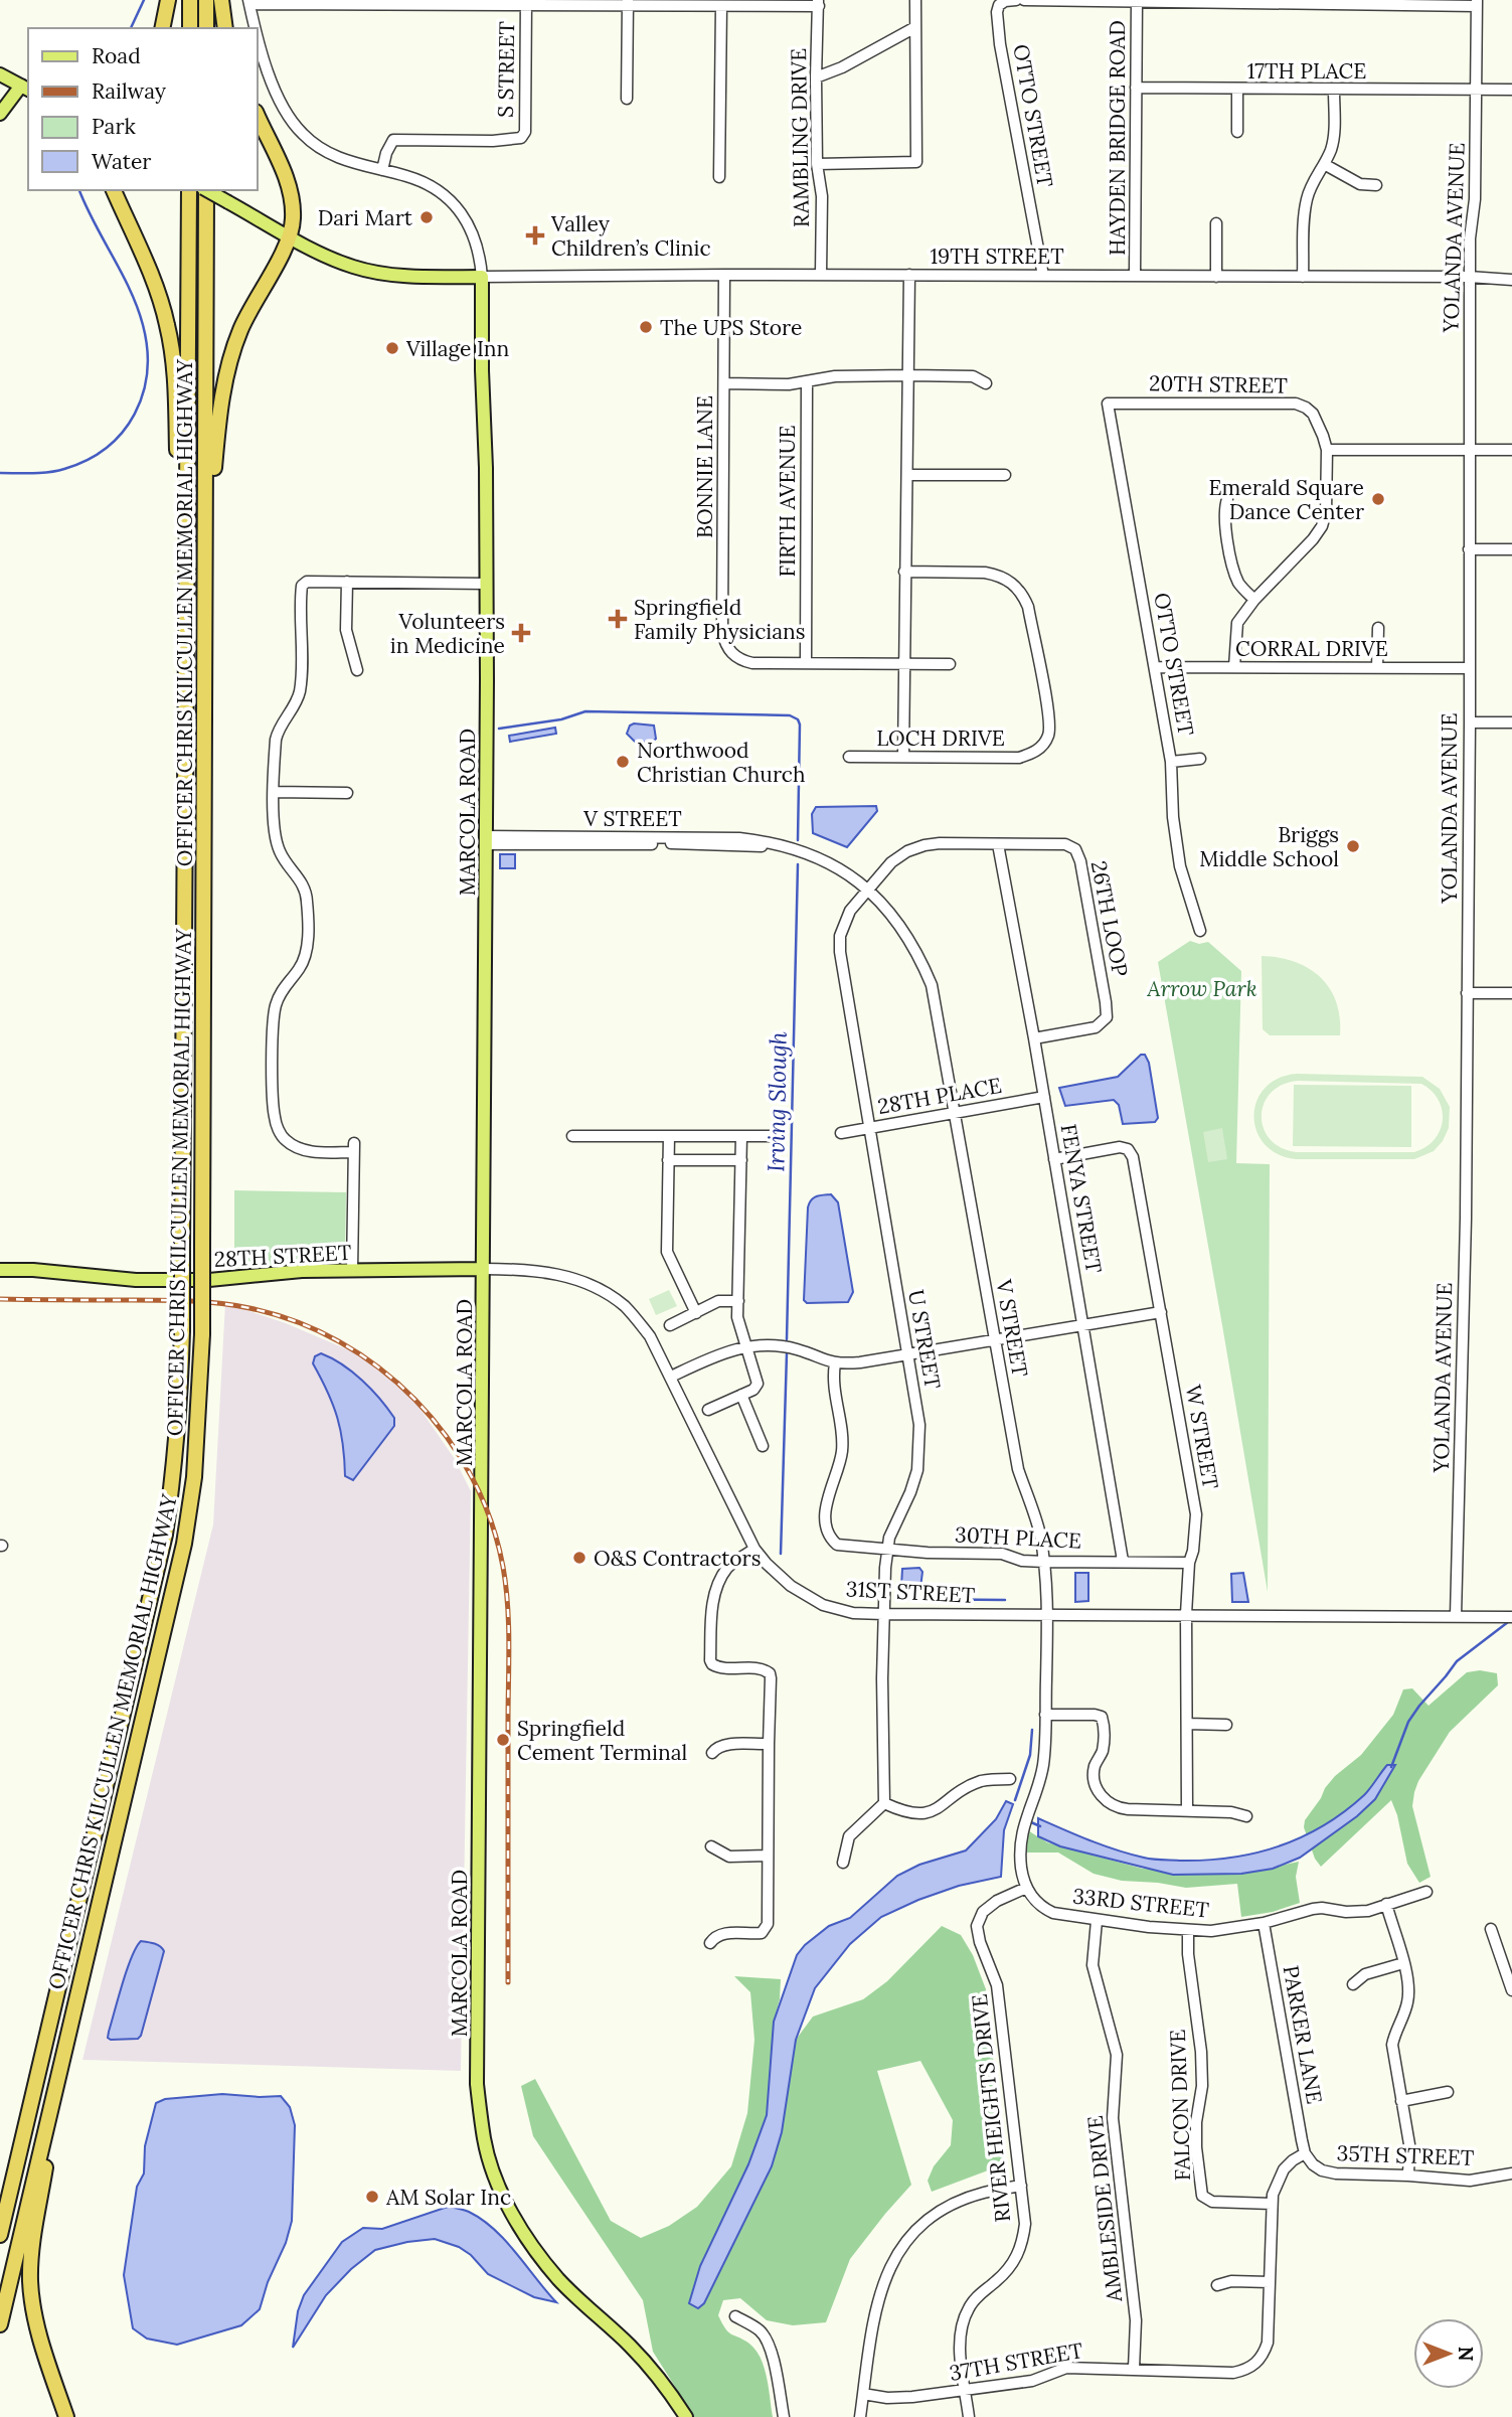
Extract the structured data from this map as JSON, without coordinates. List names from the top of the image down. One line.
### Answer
{"streets":{"highway":["OFFICER CHRIS KILCULLEN MEMORIAL HIGHWAY"],"main road":["MARCOLA ROAD","28TH STREET"],"street":["S STREET","17TH PLACE","OTTO STREET","RAMBLING DRIVE","HAYDEN BRIDGE ROAD","YOLANDA AVENUE","19TH STREET","20TH STREET","BONNIE LANE","FIRTH AVENUE","CORRAL DRIVE","LOCH DRIVE","V STREET","26TH LOOP","28TH PLACE","FENYA STREET","U STREET","W STREET","30TH PLACE","31ST STREET","33RD STREET","PARKER LANE","FALCON DRIVE","RIVER HEIGHTS DRIVE","35TH STREET","AMBLESIDE DRIVE","37TH STREET"]},"crossings":[["17TH PLACE","HAYDEN BRIDGE ROAD"],["17TH PLACE","YOLANDA AVENUE"],["OTTO STREET","19TH STREET"],["OTTO STREET","20TH STREET"],["OTTO STREET","CORRAL DRIVE"],["RAMBLING DRIVE","19TH STREET"],["HAYDEN BRIDGE ROAD","19TH STREET"],["YOLANDA AVENUE","19TH STREET"],["YOLANDA AVENUE","CORRAL DRIVE"],["YOLANDA AVENUE","31ST STREET"],["19TH STREET","BONNIE LANE"],["19TH STREET","MARCOLA ROAD"],["BONNIE LANE","FIRTH AVENUE"],["MARCOLA ROAD","V STREET"],["MARCOLA ROAD","28TH STREET"],["MARCOLA ROAD","31ST STREET"],["V STREET","26TH LOOP"],["V STREET","28TH PLACE"],["V STREET","U STREET"],["V STREET","30TH PLACE"],["V STREET","31ST STREET"],["V STREET","33RD STREET"],["V STREET","RIVER HEIGHTS DRIVE"],["26TH LOOP","FENYA STREET"],["26TH LOOP","U STREET"],["28TH PLACE","FENYA STREET"],["28TH PLACE","U STREET"],["FENYA STREET","W STREET"],["FENYA STREET","30TH PLACE"],["28TH STREET","31ST STREET"],["U STREET","30TH PLACE"],["U STREET","31ST STREET"],["W STREET","30TH PLACE"],["W STREET","31ST STREET"],["33RD STREET","PARKER LANE"],["33RD STREET","FALCON DRIVE"],["33RD STREET","RIVER HEIGHTS DRIVE"],["33RD STREET","AMBLESIDE DRIVE"],["PARKER LANE","35TH STREET"],["RIVER HEIGHTS DRIVE","37TH STREET"],["AMBLESIDE DRIVE","37TH STREET"]],"water":["Irving Slough"],"parks":["Arrow Park"],"places":{"other":["Dari Mart","The UPS Store","Village Inn","Emerald Square Dance Center","Northwood Christian Church","Briggs Middle School","O&S Contractors","Springfield Cement Terminal","AM Solar Inc"],"health":["Valley Children’s Clinic","Springfield Family Physicians","Volunteers in Medicine"]},"legend":["Road","Railway","Park","Water"],"north":"right"}
